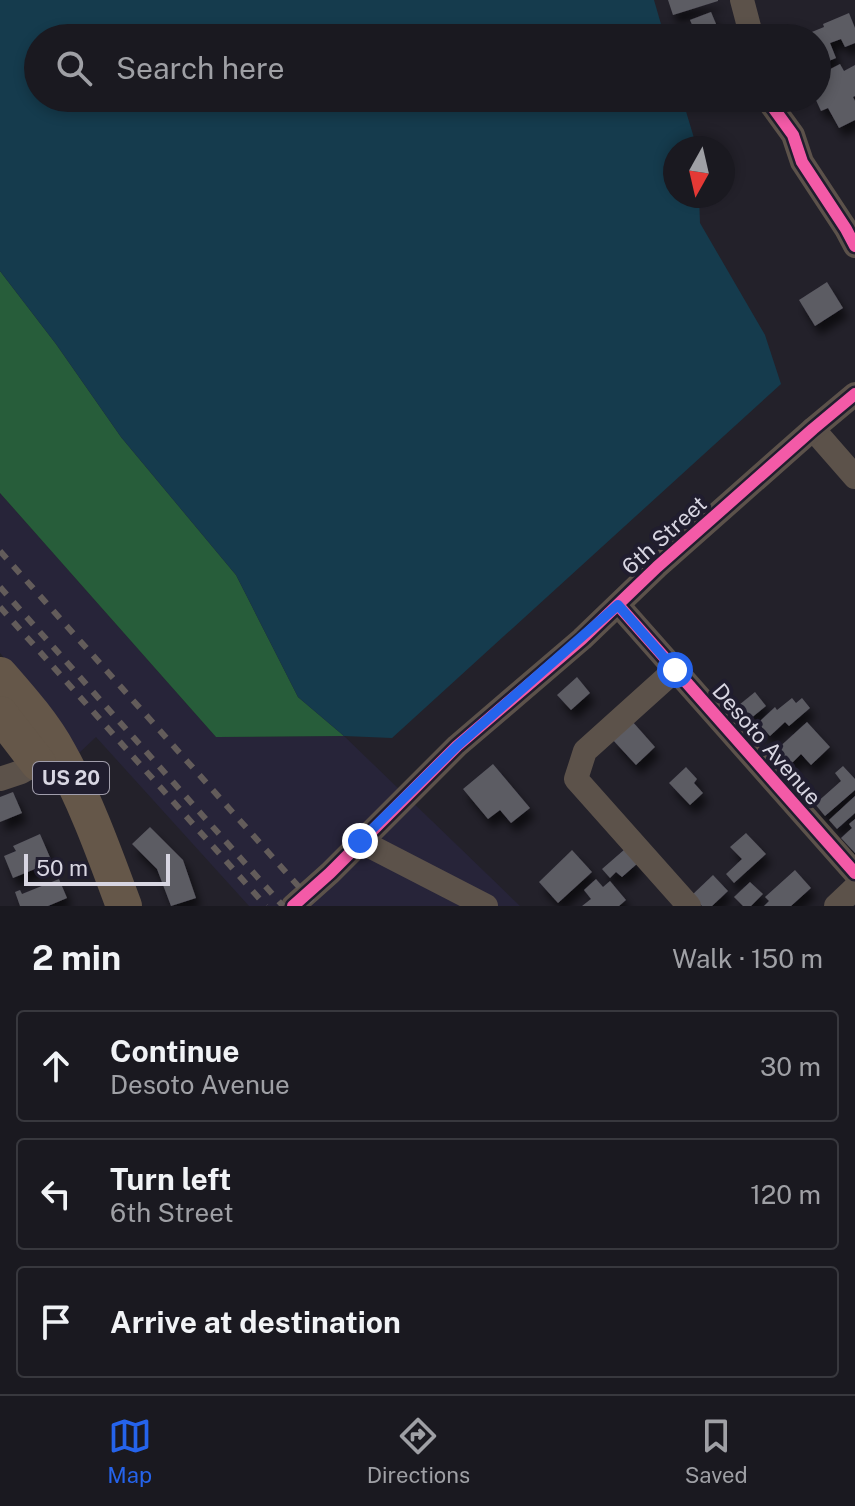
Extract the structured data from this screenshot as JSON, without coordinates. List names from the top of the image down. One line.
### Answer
{"streets":{"highway":["US 20"],"street":["6th Street","Desoto Avenue"]},"crossings":[["6th Street","Desoto Avenue"]],"scale_bar":"50 m","north":"bottom","page":{"search":"Search here","scale":"50 m","heading":["2 min","Walk · 150 m"],"list":[["Continue","Desoto Avenue","30 m"],["Turn left","6th Street","120 m"],"Arrive at destination"],"nav":["Map","Directions","Saved"]}}
